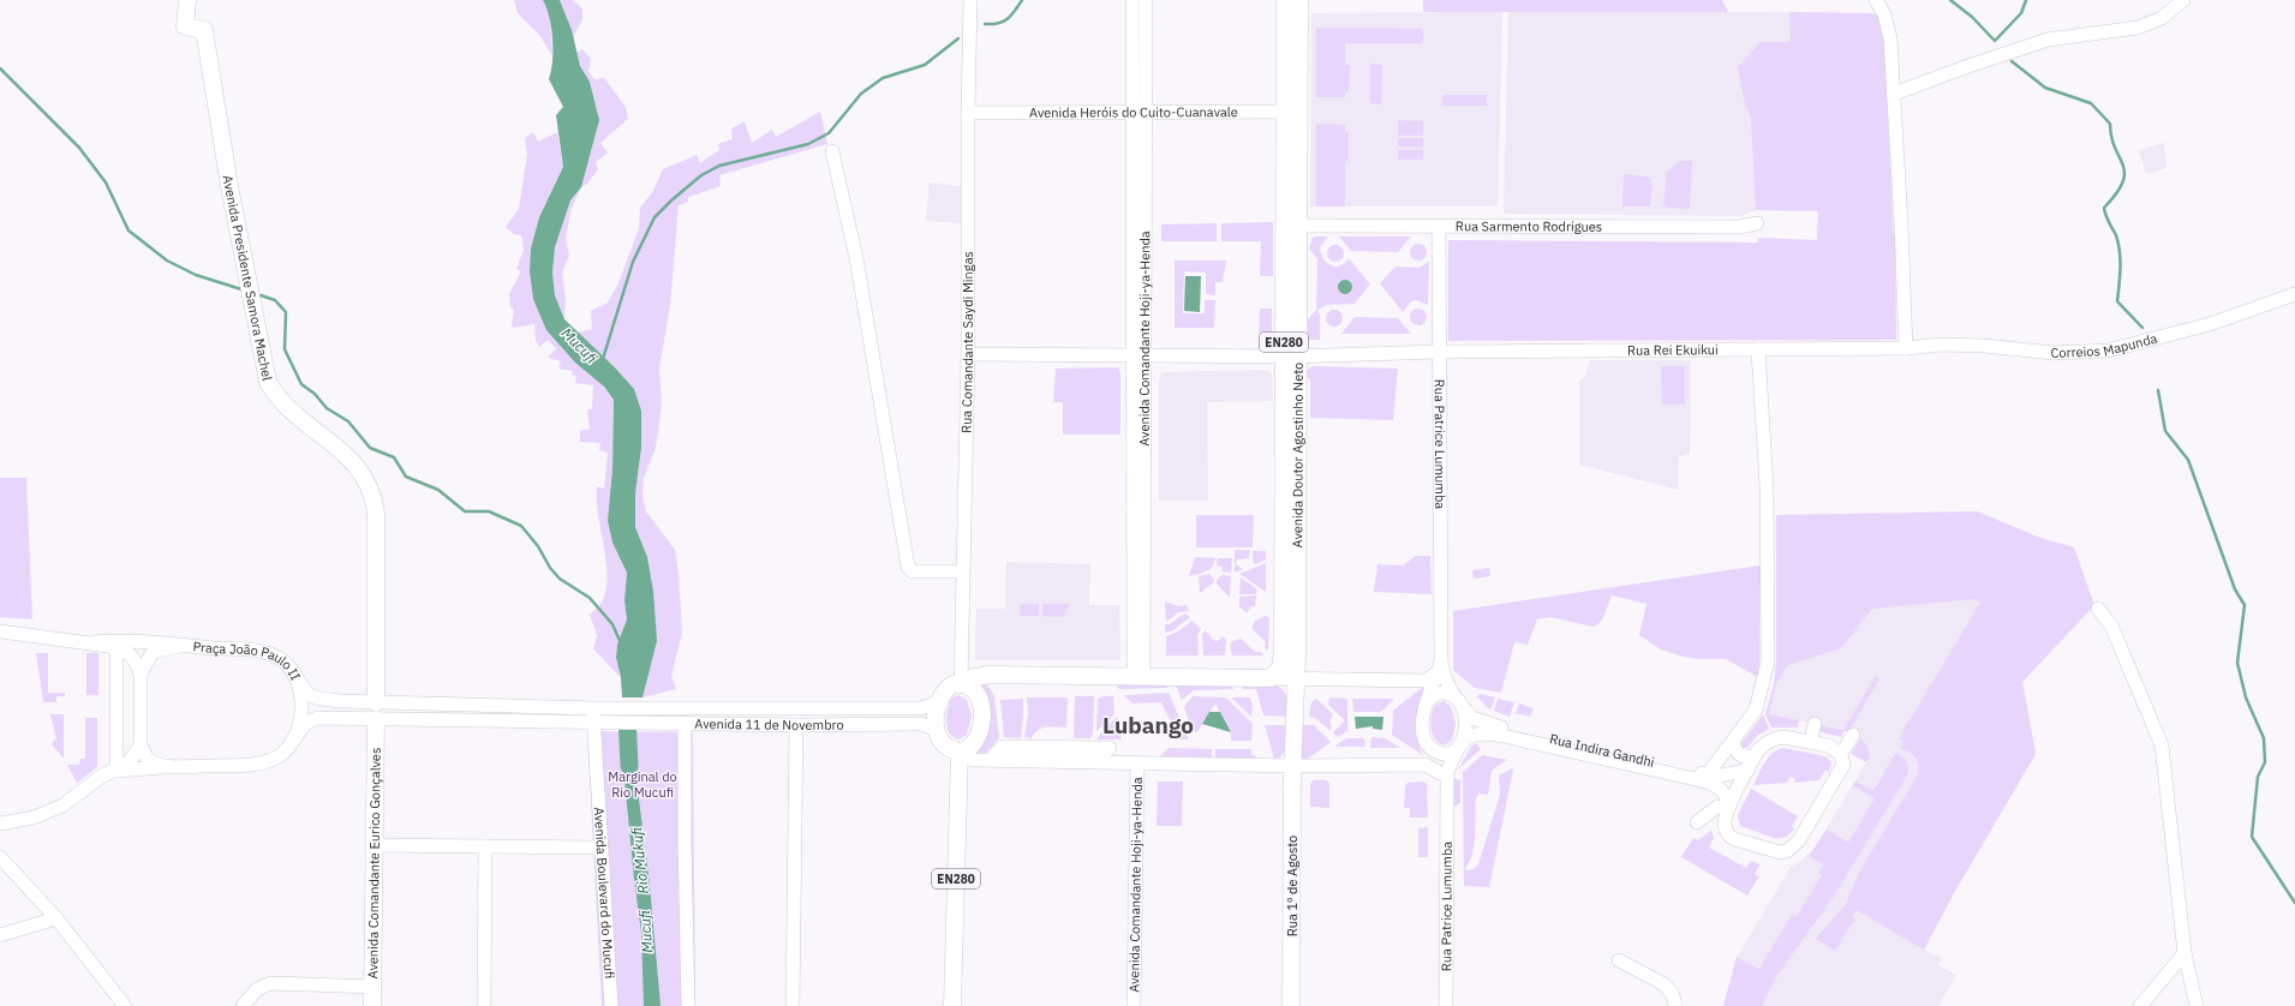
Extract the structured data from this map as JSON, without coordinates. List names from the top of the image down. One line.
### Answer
{"streets":{"main road":["Avenida Presidente Samora Machel","EN280","Avenida Doutor Agostinho Neto","Avenida Comandante Eurico Gonçalves","Rua 1º de Agosto"],"street":["Avenida Heróis do Cuito-Cuanavale","Rua Sarmento Rodrigues","Avenida Comandante Hoji-ya-Henda","Rua Comandante Saydi Mingas","Correios Mapunda","Rua Rei Ekuikui","Rua Patrice Lumumba","Praça João Paulo II","Avenida 11 de Novembro","Rua Indira Gandhi","Avenida Boulevard do Mucufi"]},"crossings":[["Avenida Heróis do Cuito-Cuanavale","Avenida Comandante Hoji-ya-Henda"],["Avenida Heróis do Cuito-Cuanavale","Rua Comandante Saydi Mingas"],["Avenida Heróis do Cuito-Cuanavale","Avenida Doutor Agostinho Neto"],["Rua Sarmento Rodrigues","Rua Patrice Lumumba"],["Rua Sarmento Rodrigues","Avenida Doutor Agostinho Neto"],["Avenida Presidente Samora Machel","Avenida 11 de Novembro"],["Avenida Presidente Samora Machel","Avenida Comandante Eurico Gonçalves"],["Avenida Comandante Hoji-ya-Henda","Rua Rei Ekuikui"],["Rua Comandante Saydi Mingas","EN280"],["Rua Comandante Saydi Mingas","Rua Rei Ekuikui"],["Rua Comandante Saydi Mingas","Avenida 11 de Novembro"],["EN280","Avenida 11 de Novembro"],["Correios Mapunda","Rua Rei Ekuikui"],["Rua Rei Ekuikui","Rua Patrice Lumumba"],["Rua Rei Ekuikui","Avenida Doutor Agostinho Neto"],["Rua Patrice Lumumba","Rua Indira Gandhi"],["Avenida Doutor Agostinho Neto","Rua 1º de Agosto"],["Praça João Paulo II","Avenida 11 de Novembro"],["Avenida 11 de Novembro","Avenida Comandante Eurico Gonçalves"],["Avenida 11 de Novembro","Avenida Boulevard do Mucufi"]],"districts":["Lubango"],"water":["Mucufi","Rio Mukufi"],"parks":["Marginal do Rio Mucufi"]}
